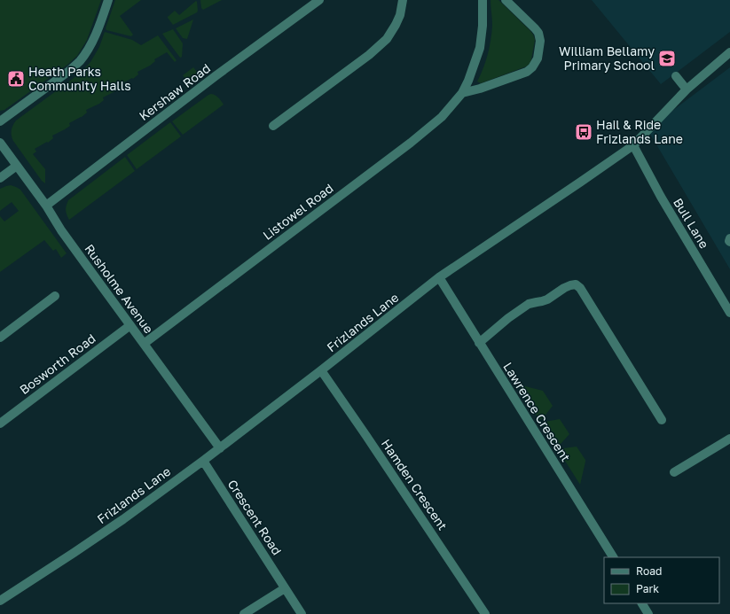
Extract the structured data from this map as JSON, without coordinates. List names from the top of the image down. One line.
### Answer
{"streets":{"street":["Kershaw Road","Listowel Road","Bull Lane","Rusholme Avenue","Frizlands Lane","Bosworth Road","Lawrence Crescent","Hamden Crescent","Crescent Road"]},"crossings":[["Kershaw Road","Rusholme Avenue"],["Listowel Road","Rusholme Avenue"],["Bull Lane","Frizlands Lane"],["Rusholme Avenue","Frizlands Lane"],["Rusholme Avenue","Bosworth Road"],["Frizlands Lane","Lawrence Crescent"],["Frizlands Lane","Hamden Crescent"],["Frizlands Lane","Crescent Road"]],"places":{"school or university":["William Bellamy Primary School"],"public building":["Heath Parks Community Halls"],"bus stop":["Hail & Ride Frizlands Lane"]},"legend":["Road","Park"]}
